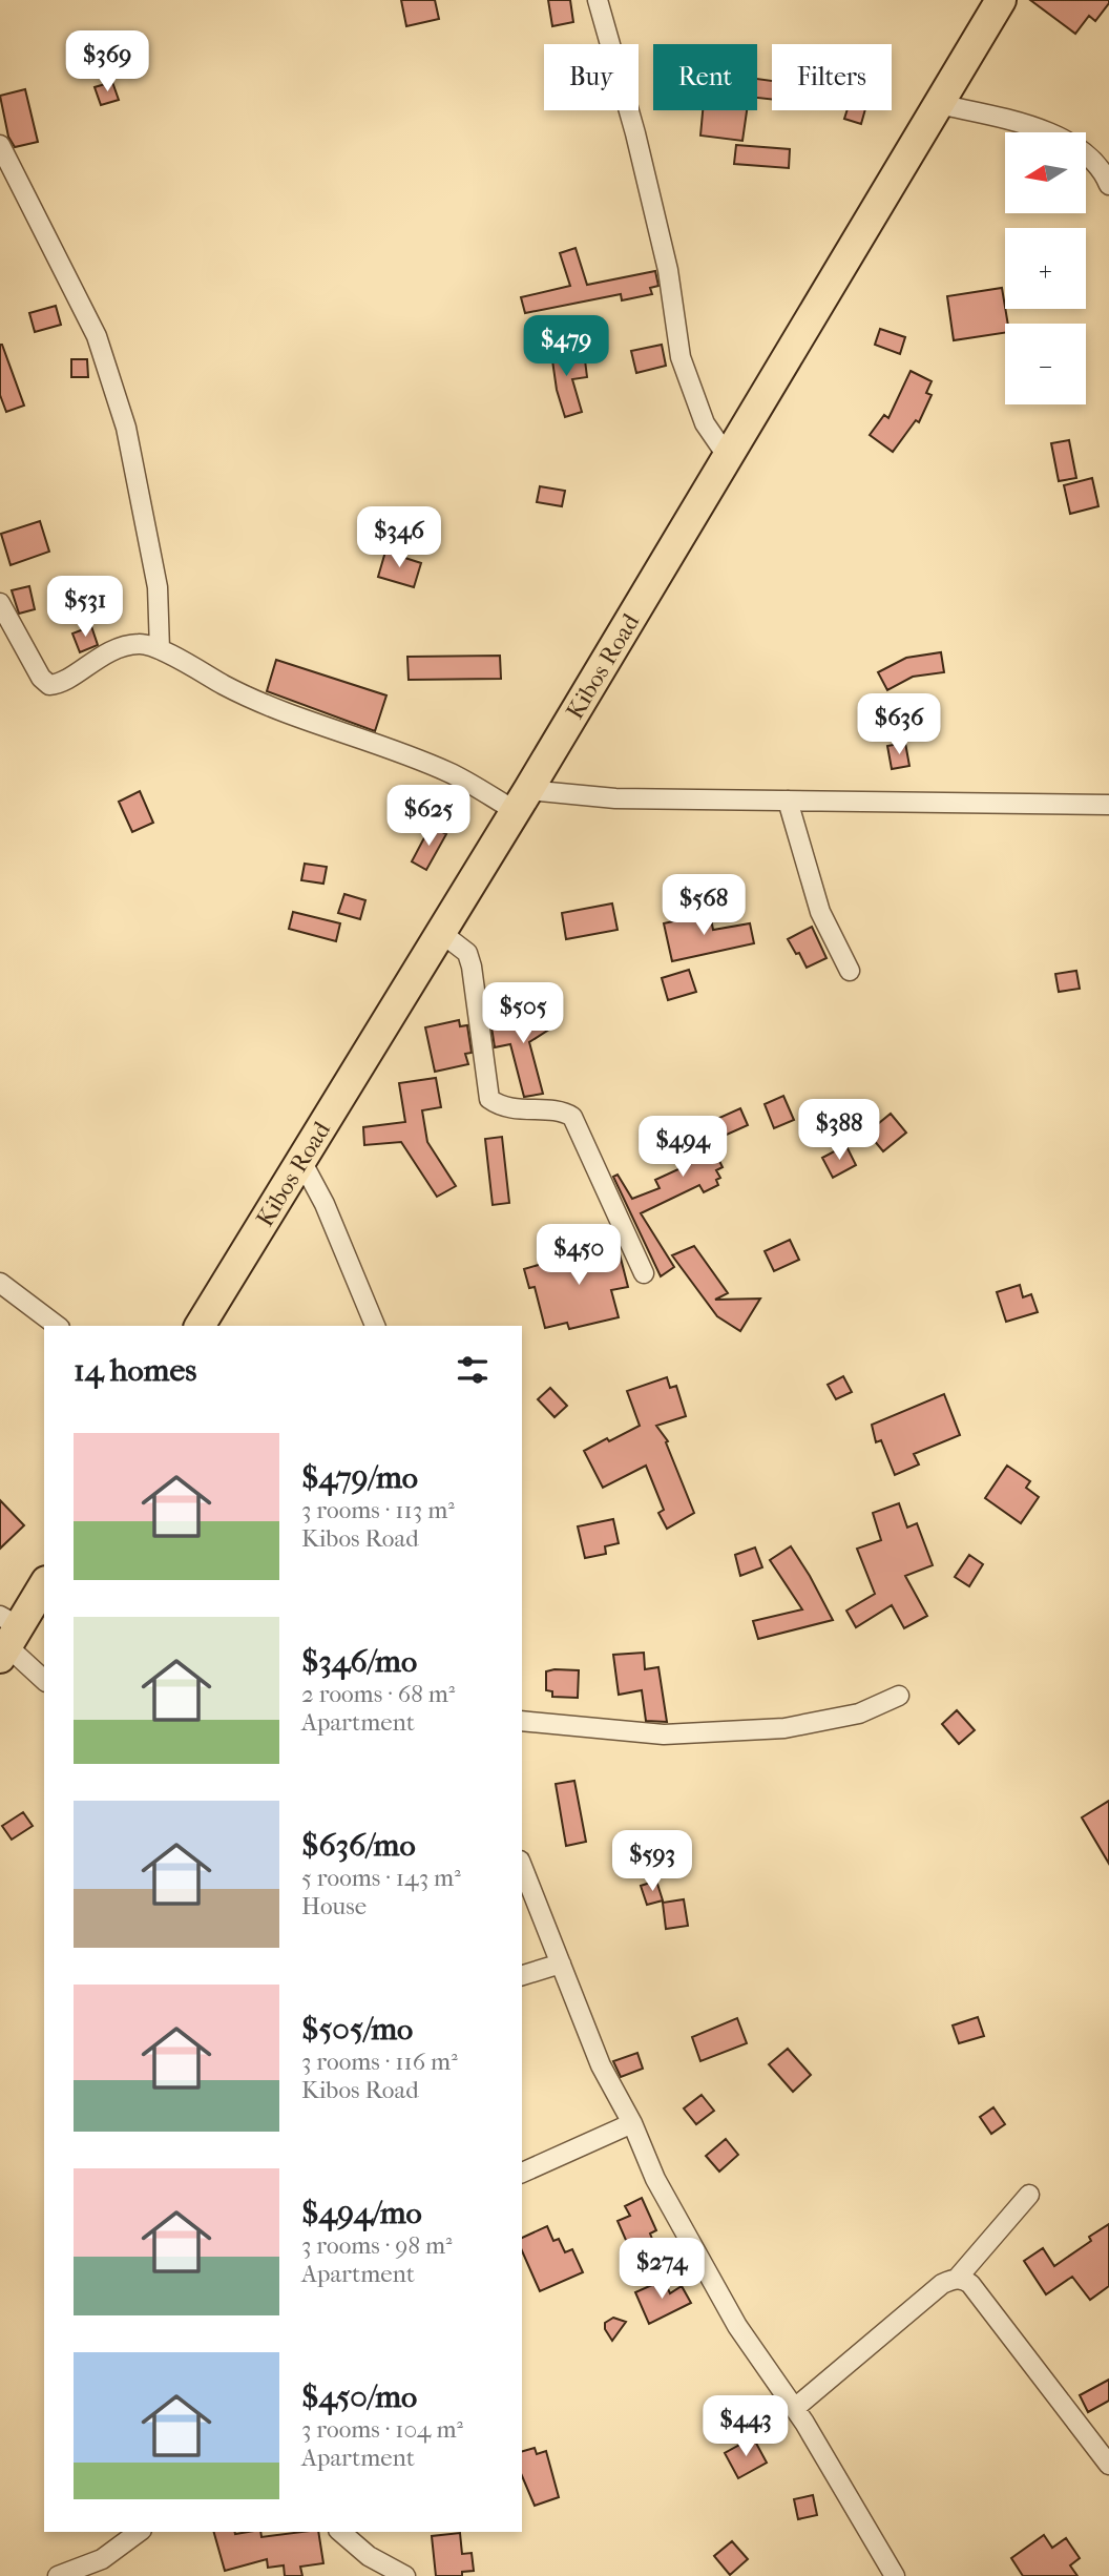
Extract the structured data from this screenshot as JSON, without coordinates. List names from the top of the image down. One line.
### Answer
{"streets":{"main road":["Kibos Road"]},"north":"left","page":{"price":["$369","$479","$346","$531","$636","$625","$568","$505","$388","$494","$450","$593","$274","$443"],"chip":["Buy","Rent","Filters"],"map_buttons":["+","−"],"heading":"14 homes","list":[{"name":"$479/mo","note":"3 rooms · 113 m² · Kibos Road"},{"name":"$346/mo","note":"2 rooms · 68 m² · Apartment"},{"name":"$636/mo","note":"5 rooms · 143 m² · House"},{"name":"$505/mo","note":"3 rooms · 116 m² · Kibos Road"},{"name":"$494/mo","note":"3 rooms · 98 m² · Apartment"},{"name":"$450/mo","note":"3 rooms · 104 m² · Apartment"}]}}
